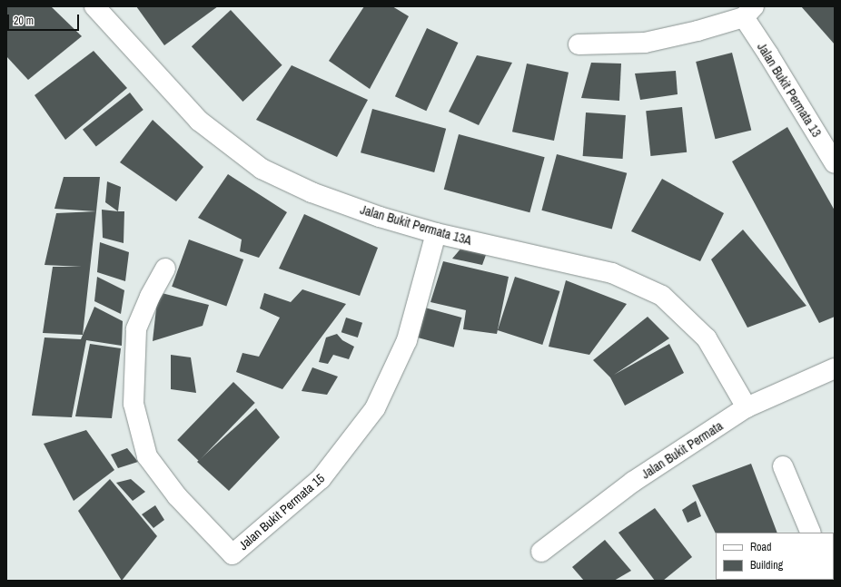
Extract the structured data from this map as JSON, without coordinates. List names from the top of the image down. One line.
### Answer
{"streets":{"street":["Jalan Bukit Permata 13","Jalan Bukit Permata 13A","Jalan Bukit Permata","Jalan Bukit Permata 15"]},"crossings":[["Jalan Bukit Permata 13A","Jalan Bukit Permata"],["Jalan Bukit Permata 13A","Jalan Bukit Permata 15"]],"legend":["Road","Building"],"scale_bar":"20 m"}
